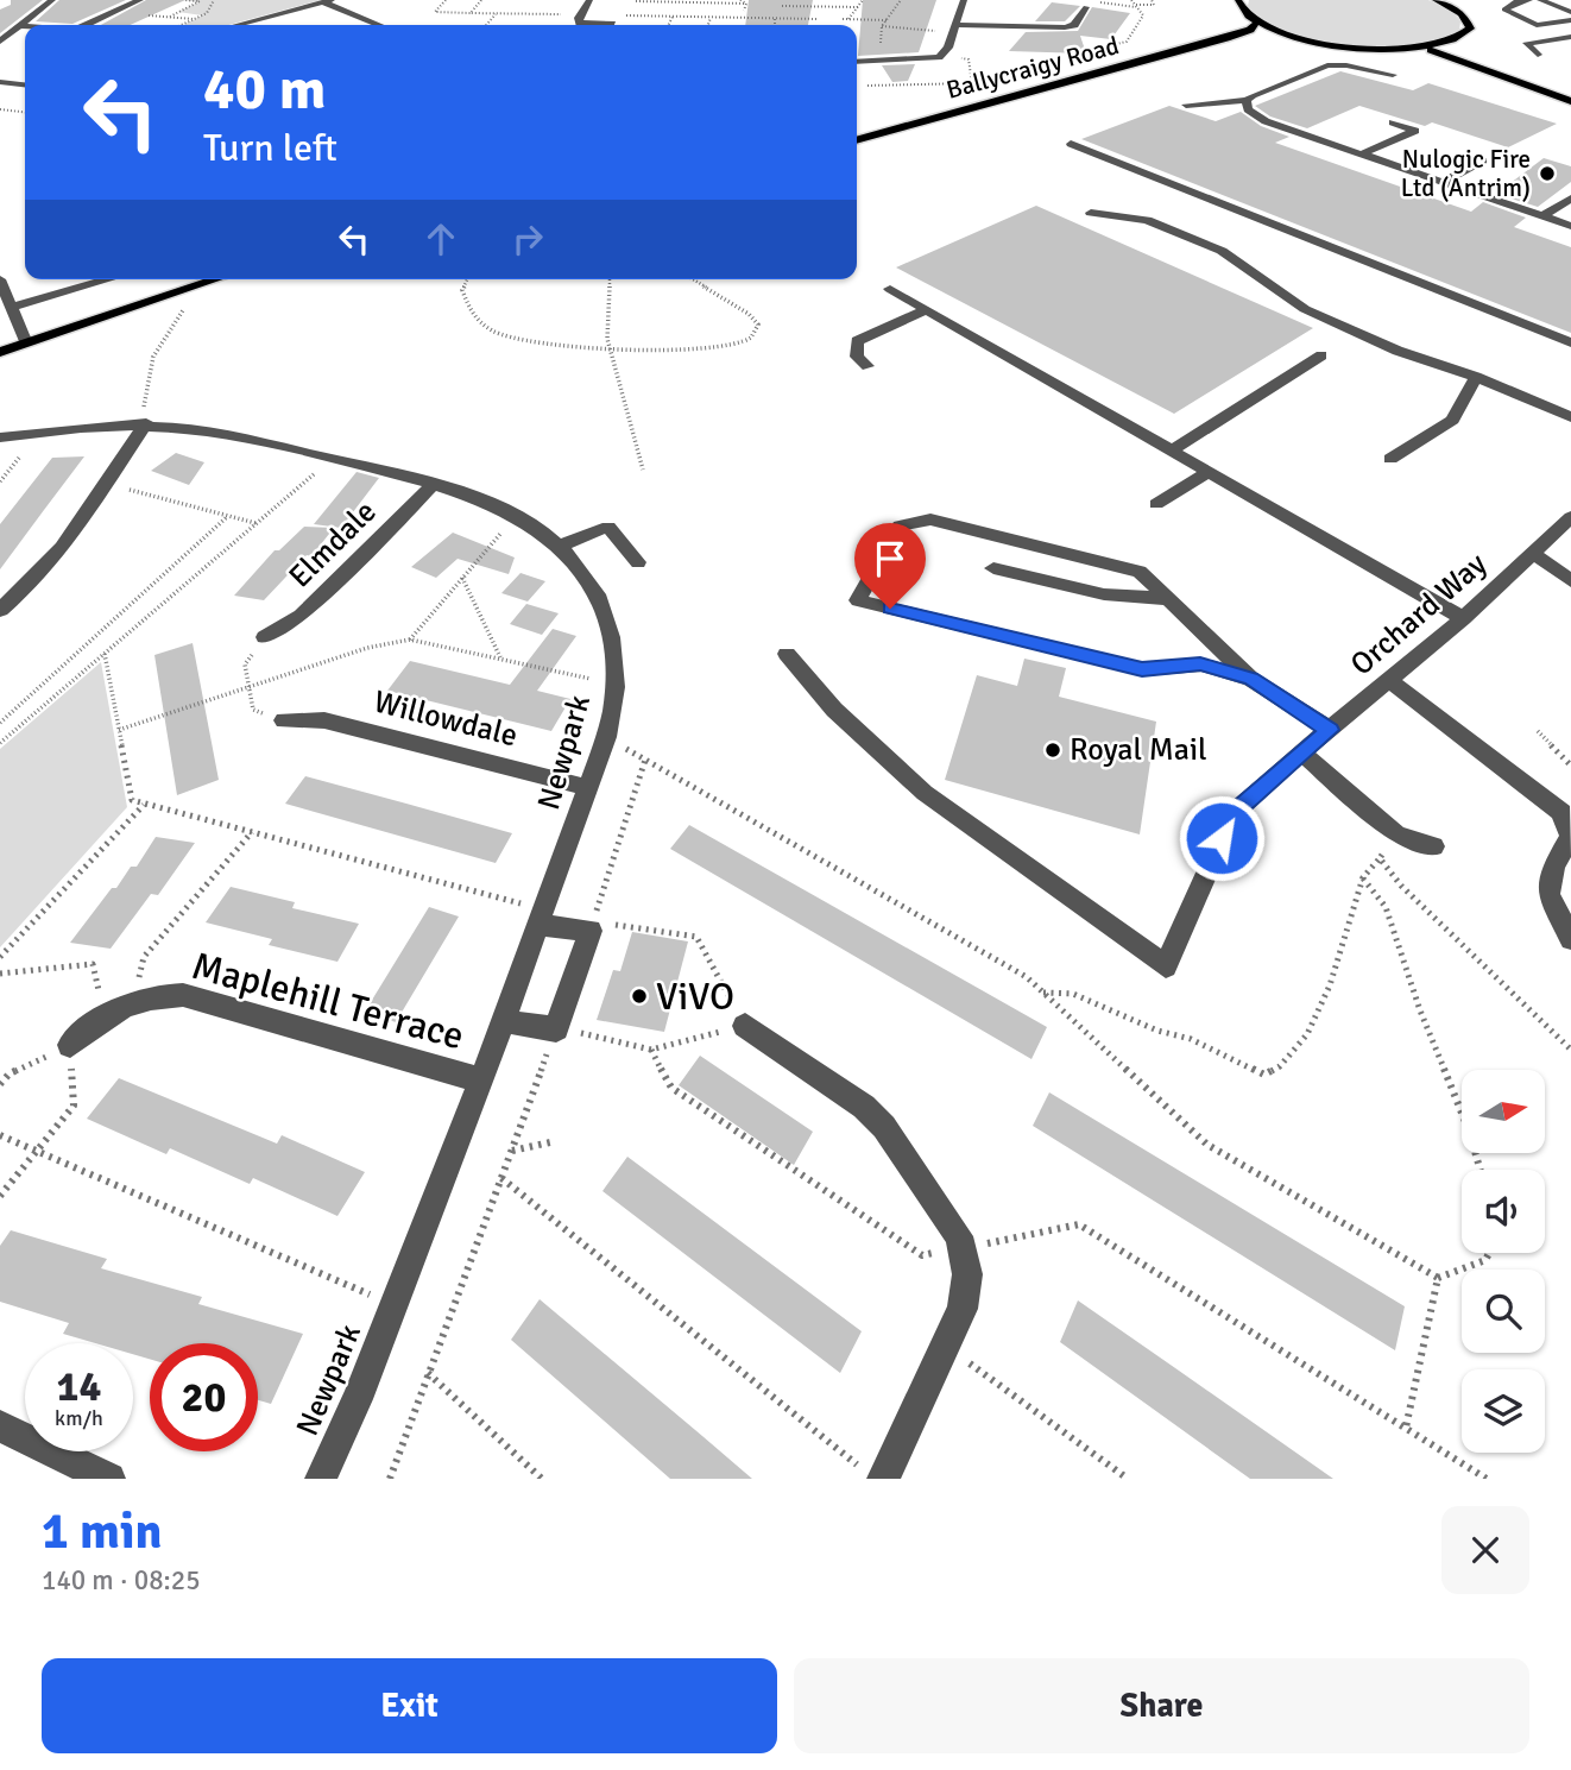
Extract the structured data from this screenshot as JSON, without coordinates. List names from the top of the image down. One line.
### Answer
{"streets":{"main road":["Ballycraigy Road"],"street":["Elmdale","Orchard Way","Willowdale","Newpark","Maplehill Terrace"]},"crossings":[["Elmdale","Newpark"],["Willowdale","Newpark"],["Newpark","Maplehill Terrace"]],"places":["Nulogic Fire Ltd (Antrim)","Royal Mail","ViVO"],"north":"right","page":{"turn":["40 m","Turn left"],"speed":"14 km/h","limit":"20","heading":["1 min","140 m · 08:25"],"buttons":["Exit","Share"]}}
